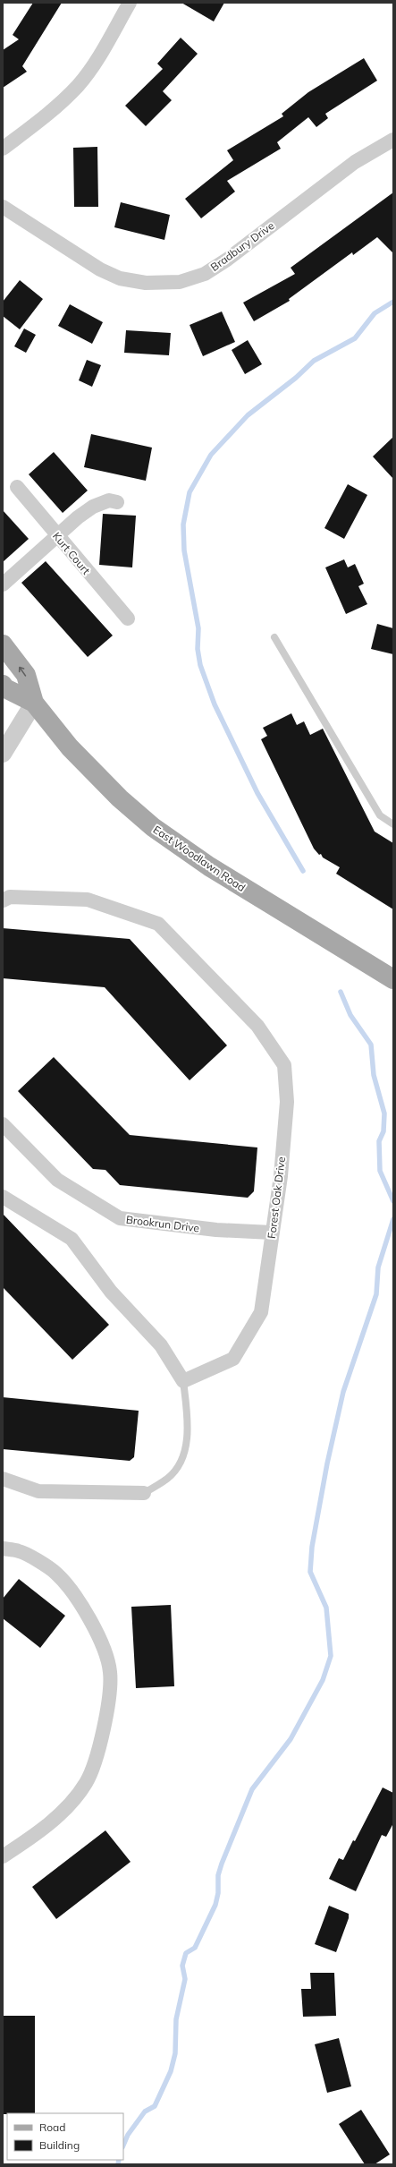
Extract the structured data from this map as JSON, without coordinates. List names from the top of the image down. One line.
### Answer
{"streets":{"main road":["East Woodlawn Road"],"street":["Bradbury Drive","Kurt Court","Forest Oak Drive","Brookrun Drive"]},"crossings":[["Forest Oak Drive","Brookrun Drive"]],"legend":["Road","Building"]}
